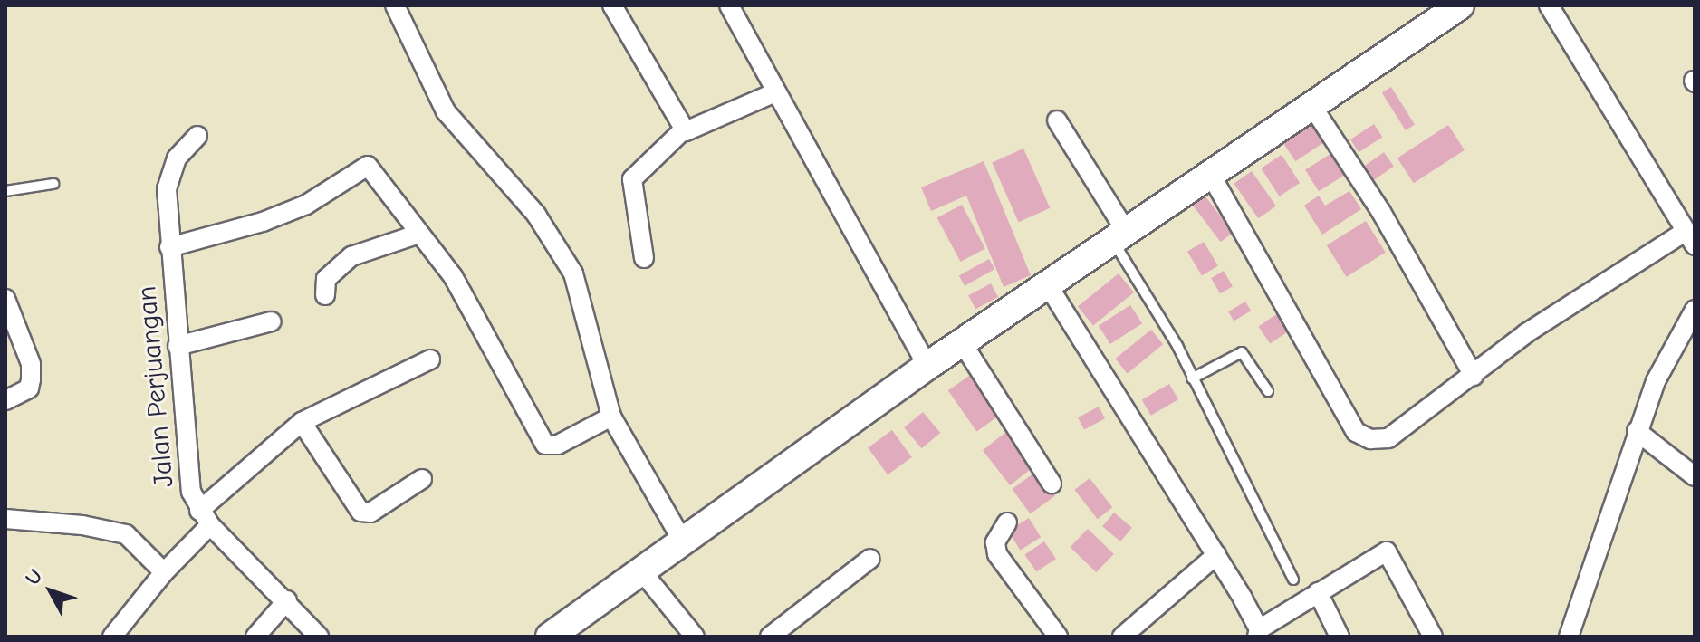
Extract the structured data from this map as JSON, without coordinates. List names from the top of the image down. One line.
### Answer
{"streets":{"street":["Jalan Perjuangan"]},"north":"top left"}
